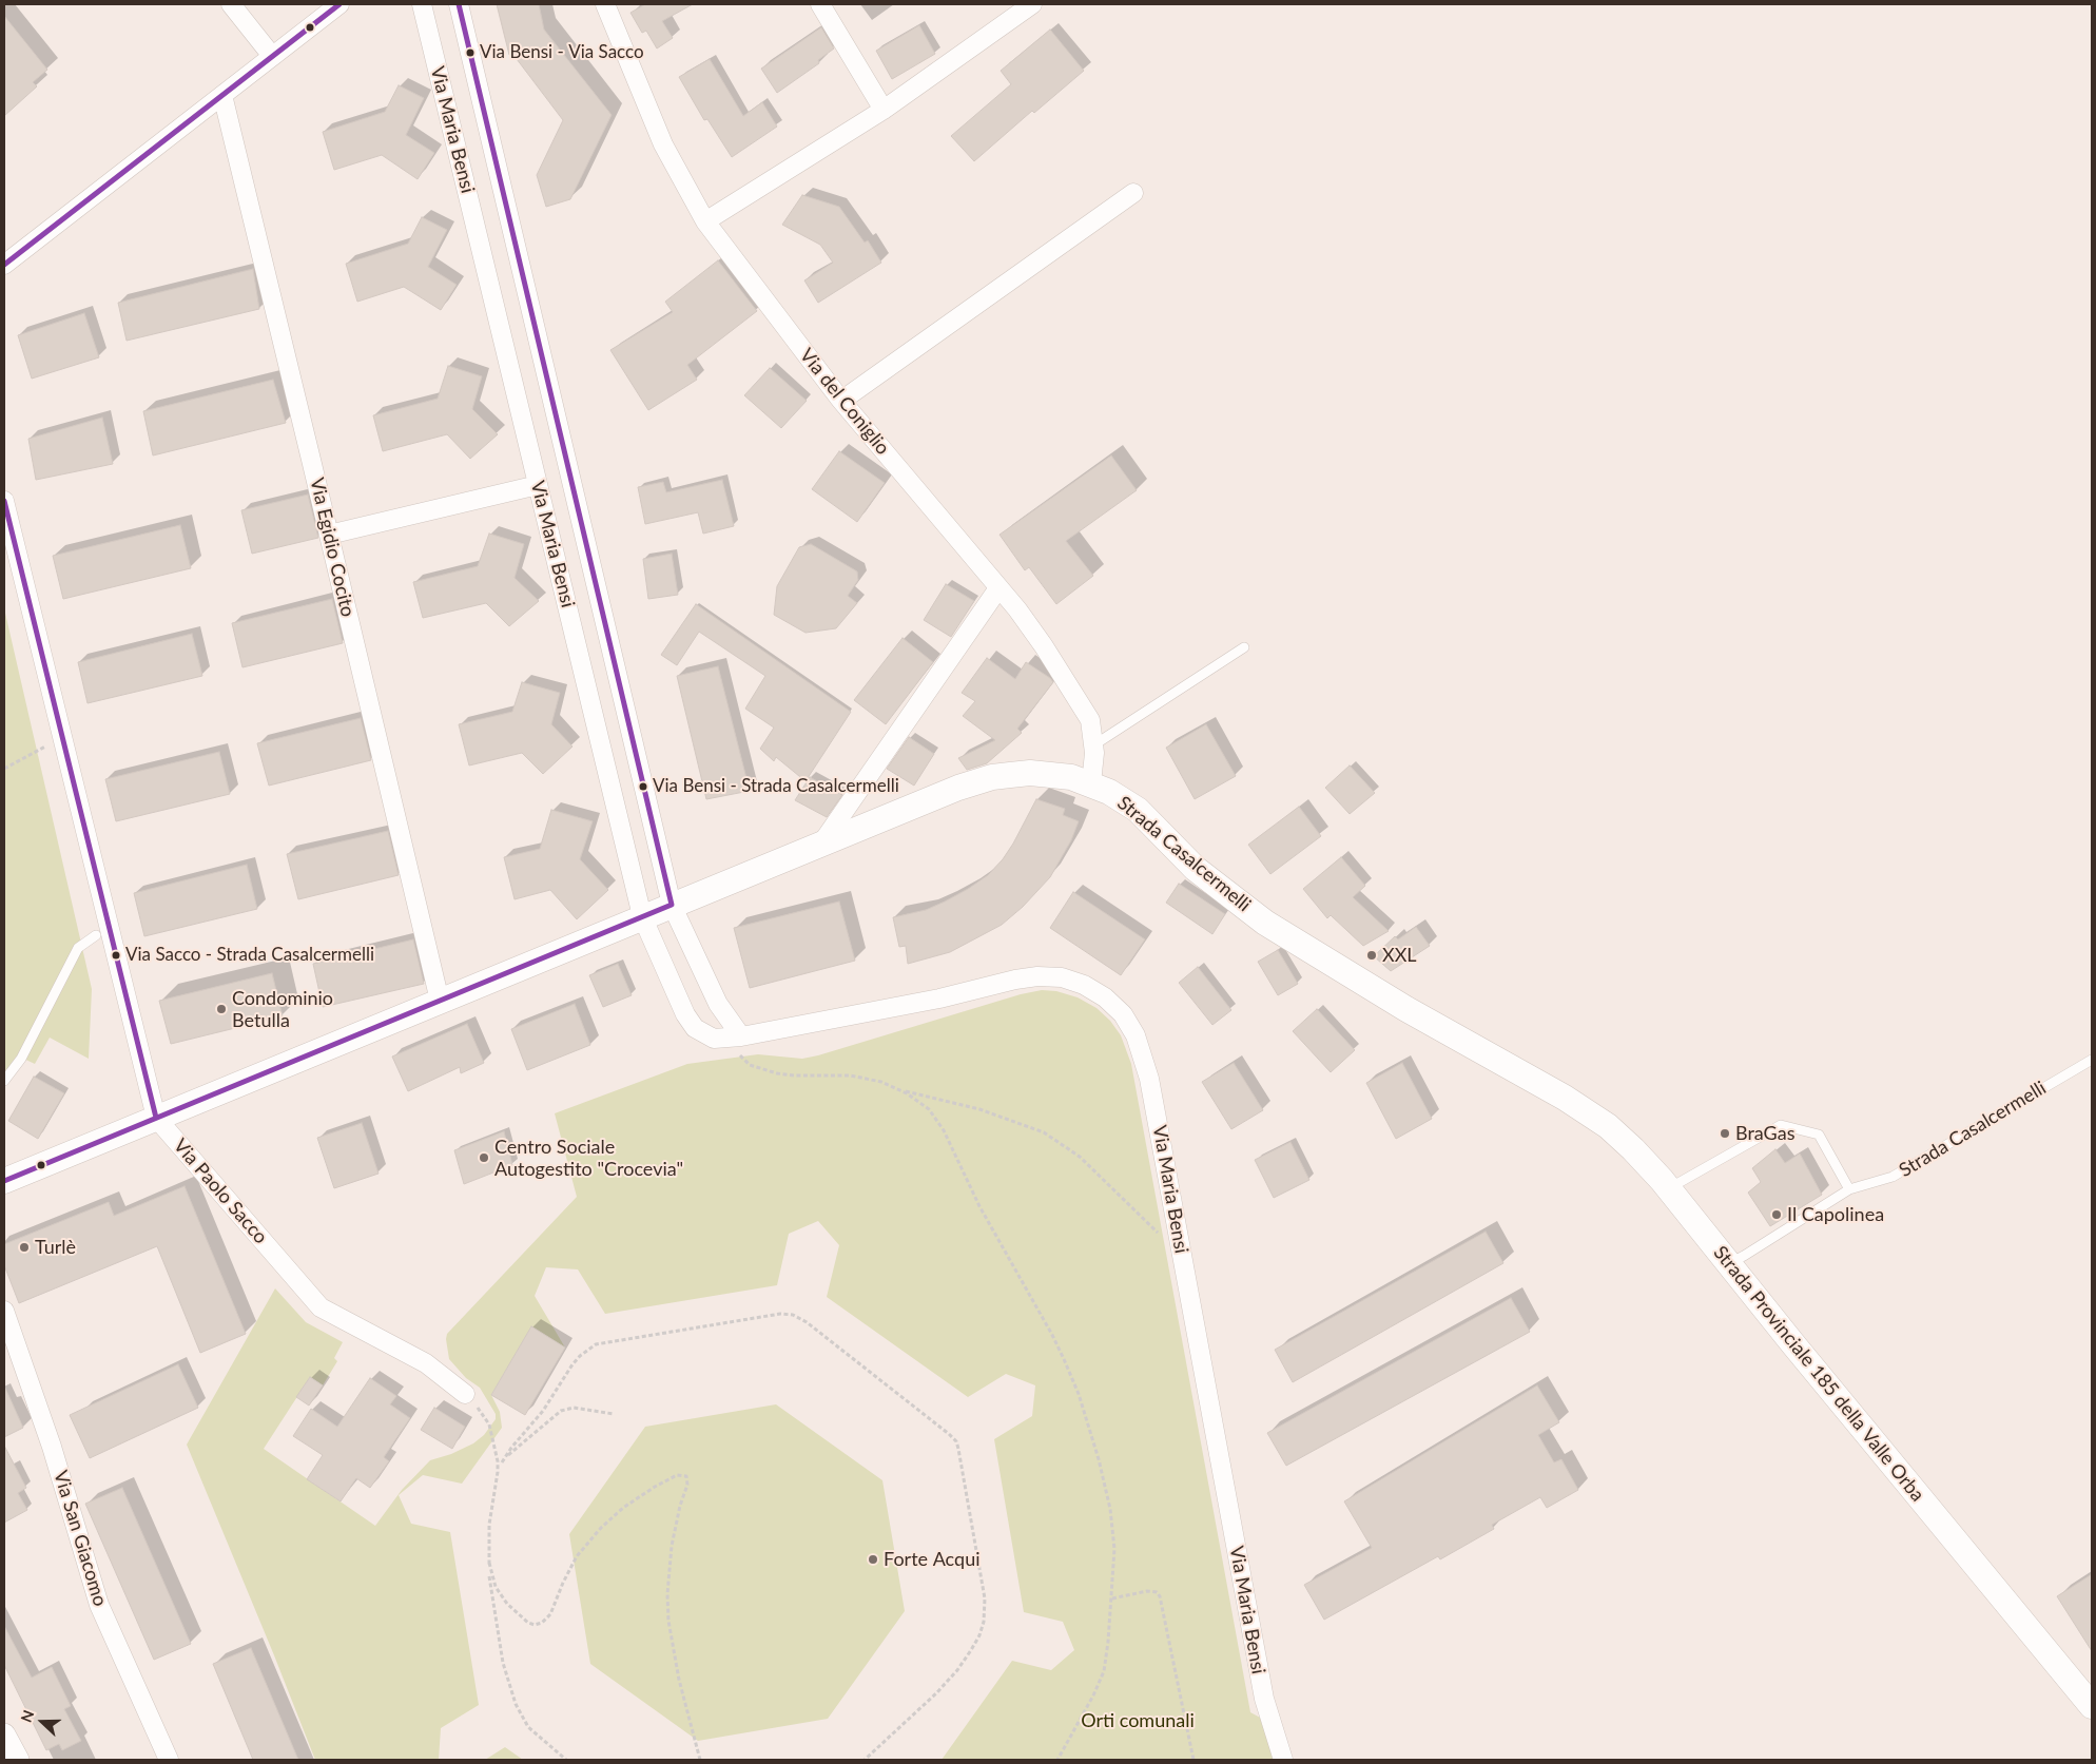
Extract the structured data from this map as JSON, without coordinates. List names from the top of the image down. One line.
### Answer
{"streets":{"main road":["Strada Casalcermelli","Strada Provinciale 185 della Valle Orba"],"street":["Via Maria Bensi","Via del Coniglio","Via Egidio Cocito","Via Paolo Sacco","Via San Giacomo"]},"crossings":[["Via Maria Bensi","Strada Casalcermelli"],["Via del Coniglio","Strada Casalcermelli"],["Via Egidio Cocito","Strada Casalcermelli"],["Strada Casalcermelli","Via Paolo Sacco"],["Strada Casalcermelli","Strada Provinciale 185 della Valle Orba"]],"parks":["Orti comunali"],"places":["Via Bensi - Via Sacco","Via Bensi - Strada Casalcermelli","Via Sacco - Strada Casalcermelli","XXL","Condominio Betulla","BraGas","Centro Sociale Autogestito \"Crocevia\"","Il Capolinea","Turlè","Forte Acqui"],"north":"left"}
